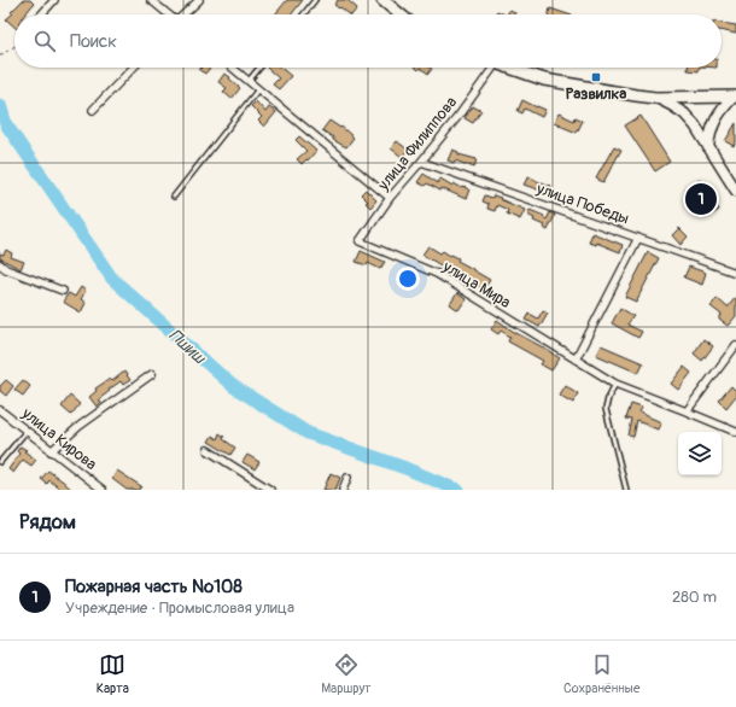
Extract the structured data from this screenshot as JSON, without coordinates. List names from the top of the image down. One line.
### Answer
{"streets":{"street":["улица Филиппова","улица Победы","улица Мира","улица Кирова"]},"crossings":[["улица Филиппова","улица Победы"],["улица Филиппова","улица Мира"]],"water":["Пшиш"],"places":{"transit":["Развилка"]},"page":{"search":"Поиск","pins":"1","heading":"Рядом","list":[{"mark":"1","name":"Пожарная часть №108","note":"Учреждение · Промысловая улица","value":"280 m"}],"nav":["Карта","Маршрут","Сохранённые"]}}
